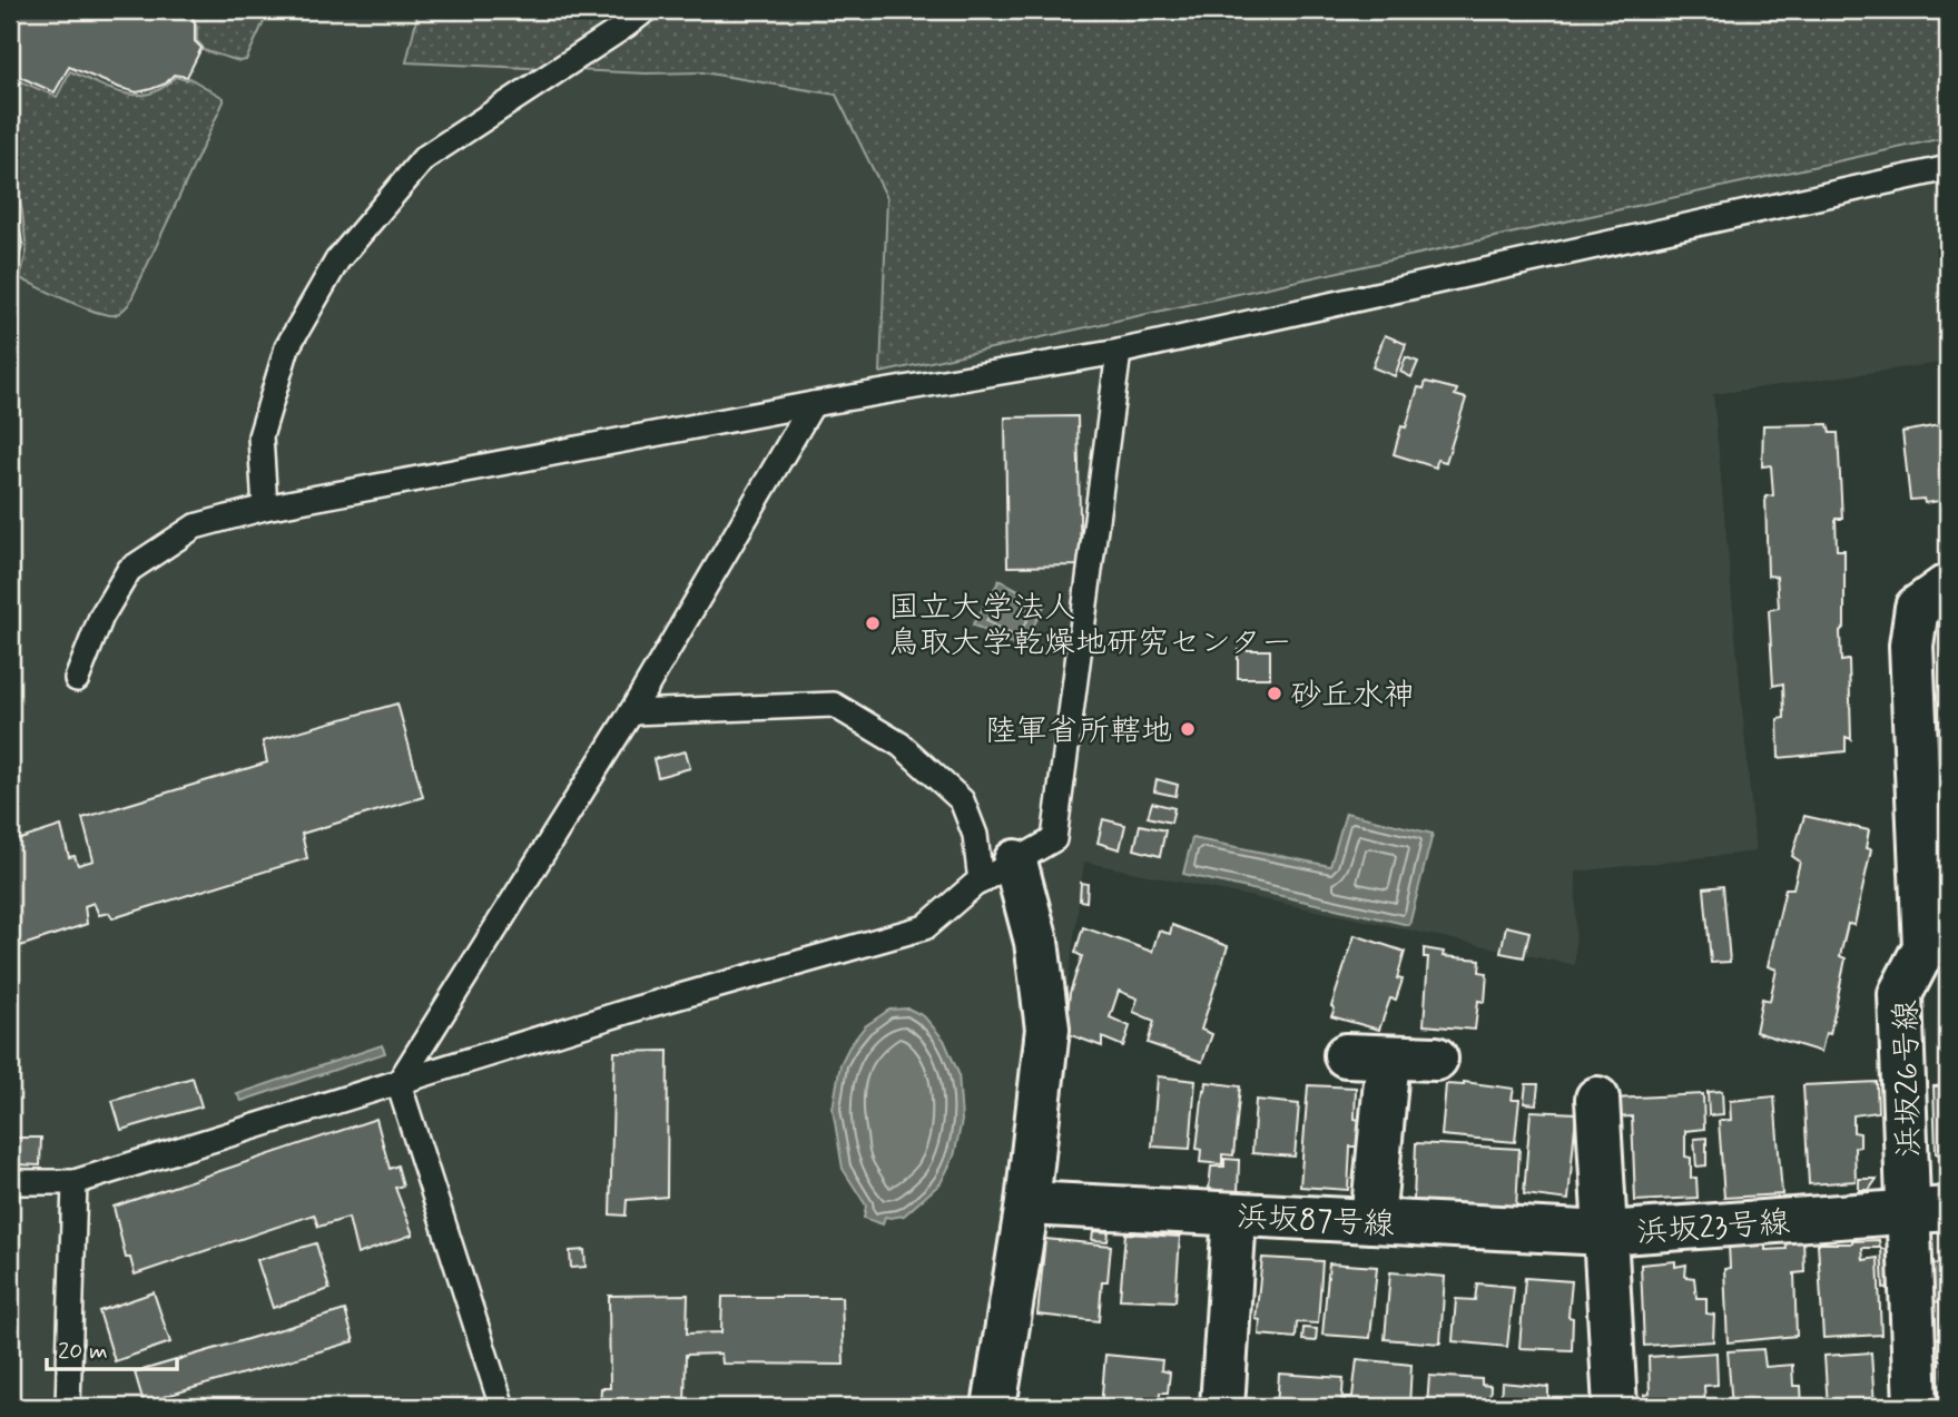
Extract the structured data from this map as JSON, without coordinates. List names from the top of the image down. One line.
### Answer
{"streets":{"street":["浜坂26号線","浜坂87号線","浜坂23号線"]},"crossings":[["浜坂26号線","浜坂23号線"],["浜坂87号線","浜坂23号線"]],"places":["国立大学法人 鳥取大学乾燥地研究センター","砂丘水神","陸軍省所轄地"],"scale_bar":"20 m"}
